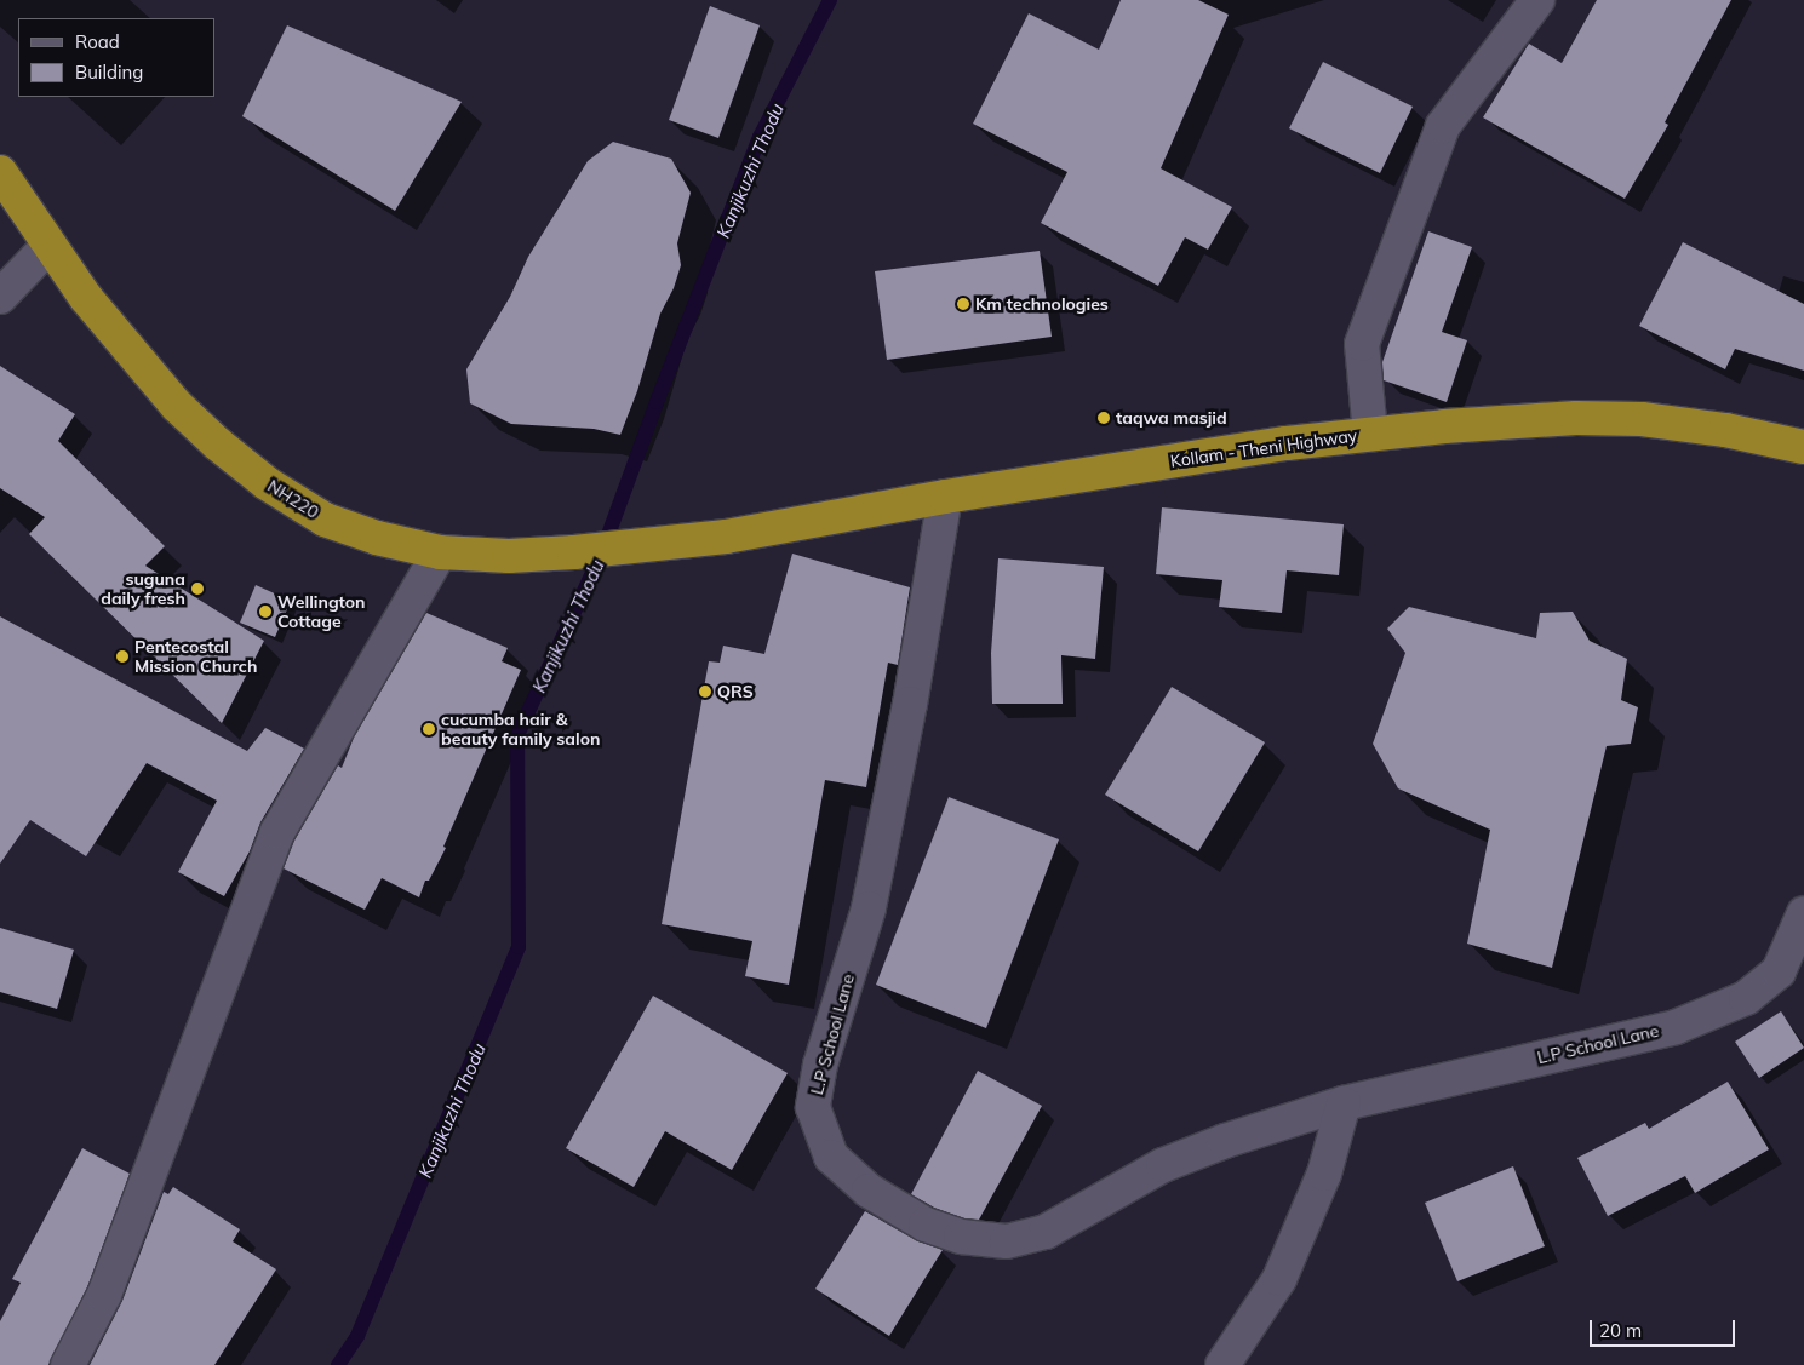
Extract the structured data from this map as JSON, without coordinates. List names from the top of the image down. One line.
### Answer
{"streets":{"highway":["Kollam - Theni Highway","NH220"],"street":["L.P School Lane"]},"crossings":[["Kollam - Theni Highway","NH220"],["Kollam - Theni Highway","L.P School Lane"]],"water":["Kanjikuzhi Thodu"],"places":["Km technologies","taqwa masjid","suguna daily fresh","Wellington Cottage","Pentecostal Mission Church","QRS","cucumba hair & beauty family salon"],"legend":["Road","Building"],"scale_bar":"20 m"}
